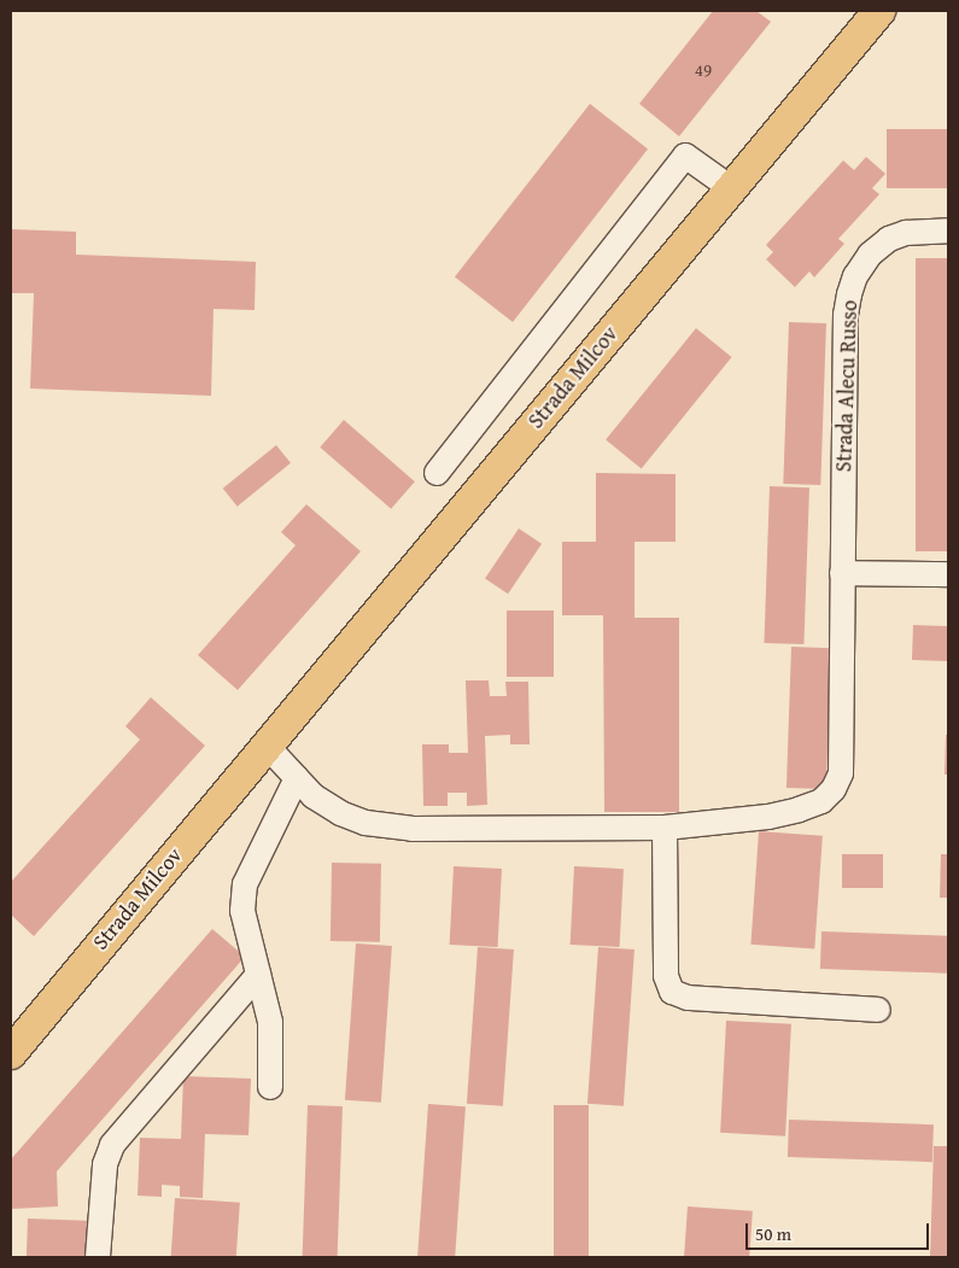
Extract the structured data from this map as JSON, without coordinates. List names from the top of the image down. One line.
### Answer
{"streets":{"main road":["Strada Milcov"],"street":["Strada Alecu Russo"]},"house_numbers":["49"],"scale_bar":"50 m"}
